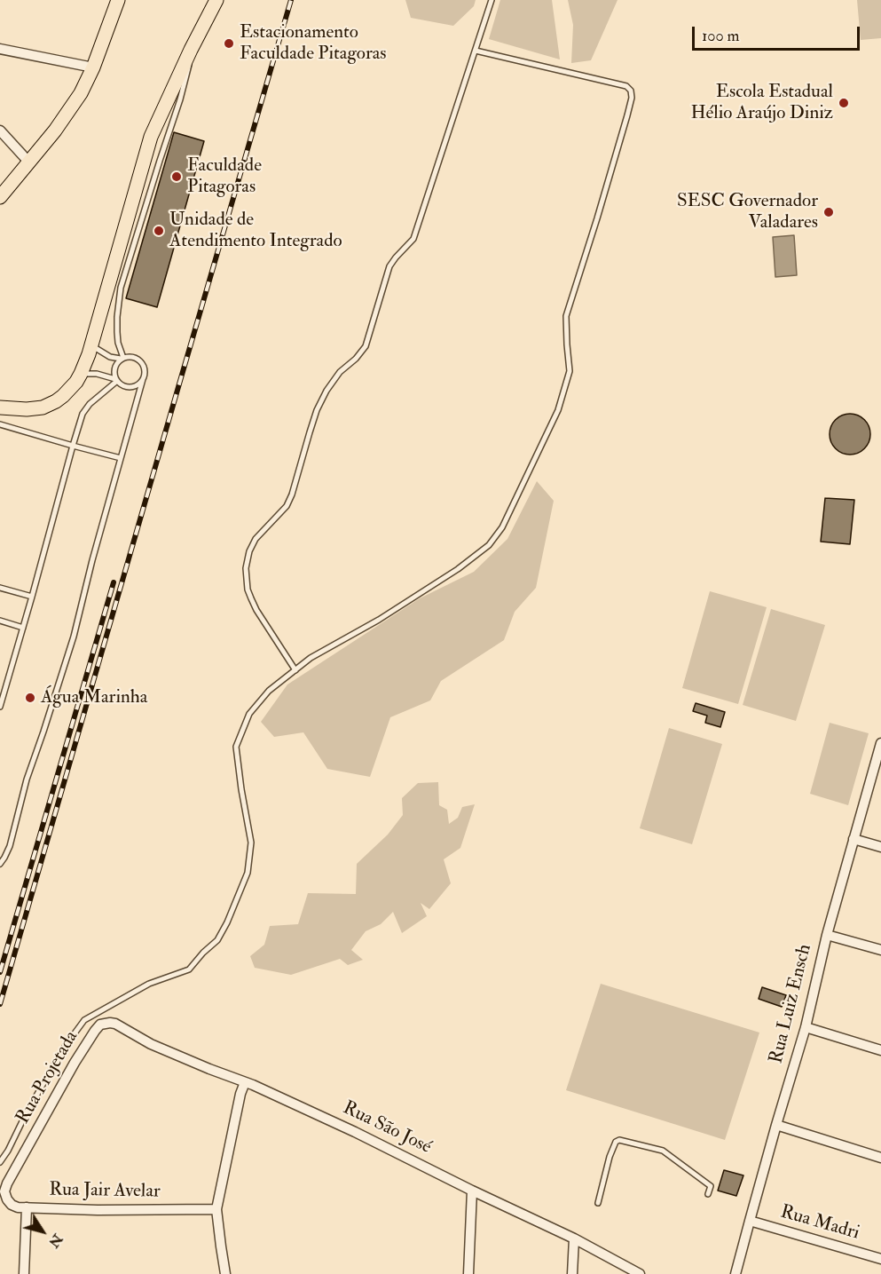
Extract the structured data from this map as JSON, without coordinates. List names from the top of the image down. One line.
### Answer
{"streets":{"street":["Rua Luiz Ensch","Rua Projetada","Rua São José","Rua Jair Avelar","Rua Madri"]},"crossings":[["Rua Luiz Ensch","Rua Madri"],["Rua Projetada","Rua São José"],["Rua Projetada","Rua Jair Avelar"]],"places":["Estacionamento Faculdade Pitagoras","Escola Estadual Hélio Araújo Diniz","Faculdade Pitagoras","SESC Governador Valadares","Unidade de Atendimento Integrado","Água Marinha"],"scale_bar":"100 m","north":"bottom right"}
